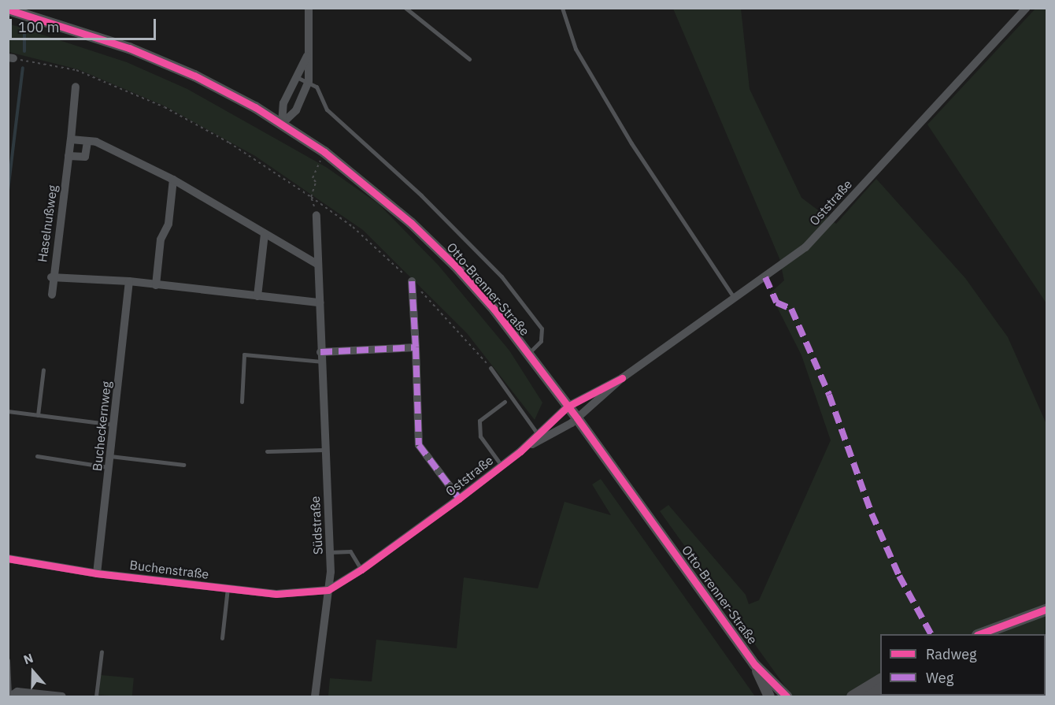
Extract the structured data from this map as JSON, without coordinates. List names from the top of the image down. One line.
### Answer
{"streets":{"main road":["Otto-Brenner-Straße"],"street":["Oststraße","Haselnußweg","Bucheckernweg","Südstraße","Buchenstraße"]},"crossings":[["Oststraße","Otto-Brenner-Straße"],["Oststraße","Südstraße"],["Oststraße","Buchenstraße"],["Bucheckernweg","Buchenstraße"],["Südstraße","Buchenstraße"]],"legend":["Radweg","Weg"],"scale_bar":"100 m","north":"top"}
